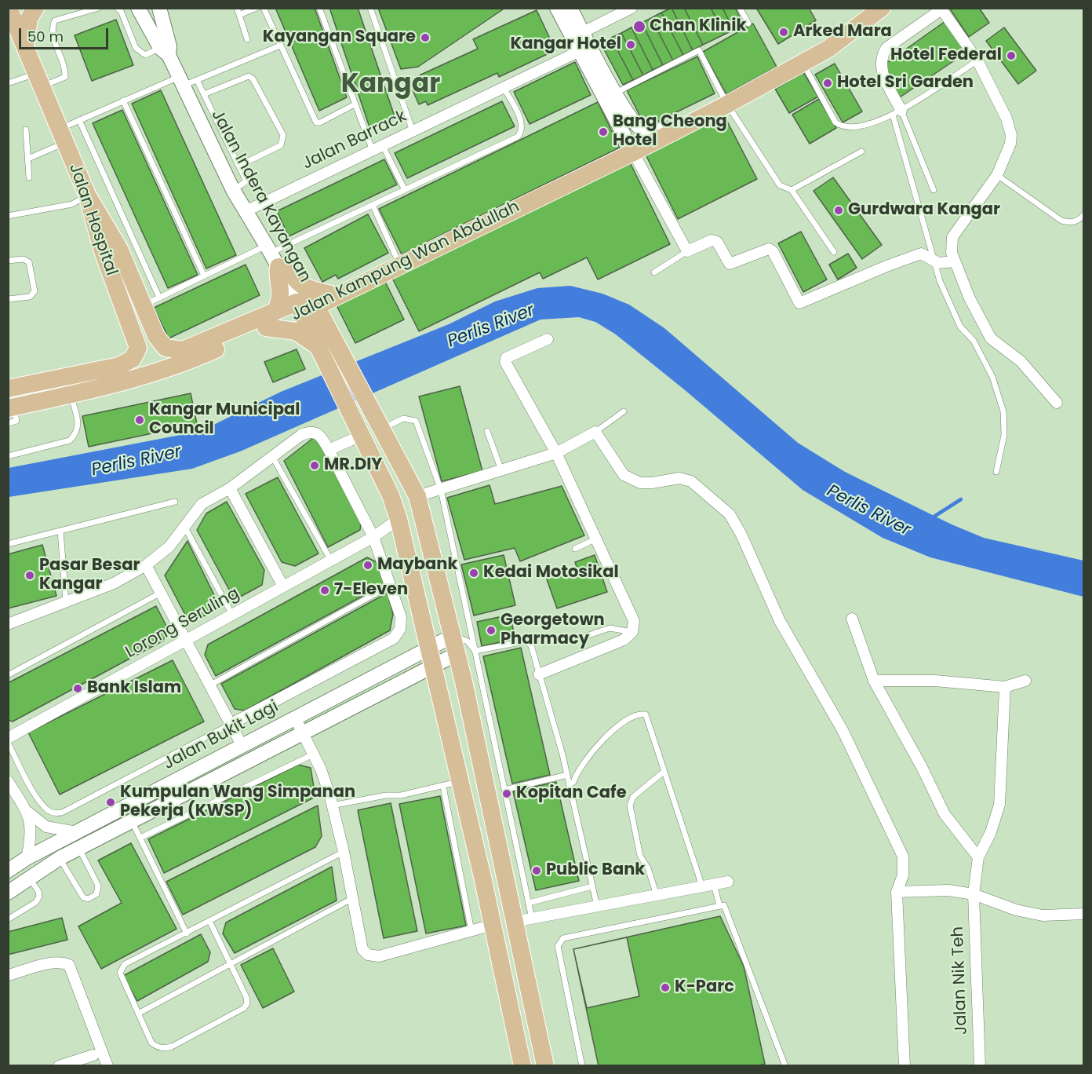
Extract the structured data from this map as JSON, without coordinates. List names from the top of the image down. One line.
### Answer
{"streets":{"main road":["Jalan Hospital","Jalan Kampung Wan Abdullah"],"street":["Jalan Barrack","Jalan Indera Kayangan","Lorong Seruling","Jalan Bukit Lagi","Jalan Nik Teh"]},"crossings":[["Jalan Barrack","Jalan Indera Kayangan"],["Jalan Indera Kayangan","Jalan Kampung Wan Abdullah"]],"districts":["Kangar"],"water":["Perlis River"],"places":["Chan Klinik","Arked Mara","Kayangan Square","Kangar Hotel","Hotel Federal","Hotel Sri Garden","Bang Cheong Hotel","Gurdwara Kangar","Kangar Municipal Council","MR.DIY","Maybank","Kedai Motosikal","Pasar Besar Kangar","7-Eleven","Georgetown Pharmacy","Bank Islam","Kopitan Cafe","Kumpulan Wang Simpanan Pekerja (KWSP)","Public Bank","K-Parc"],"scale_bar":"50 m"}
